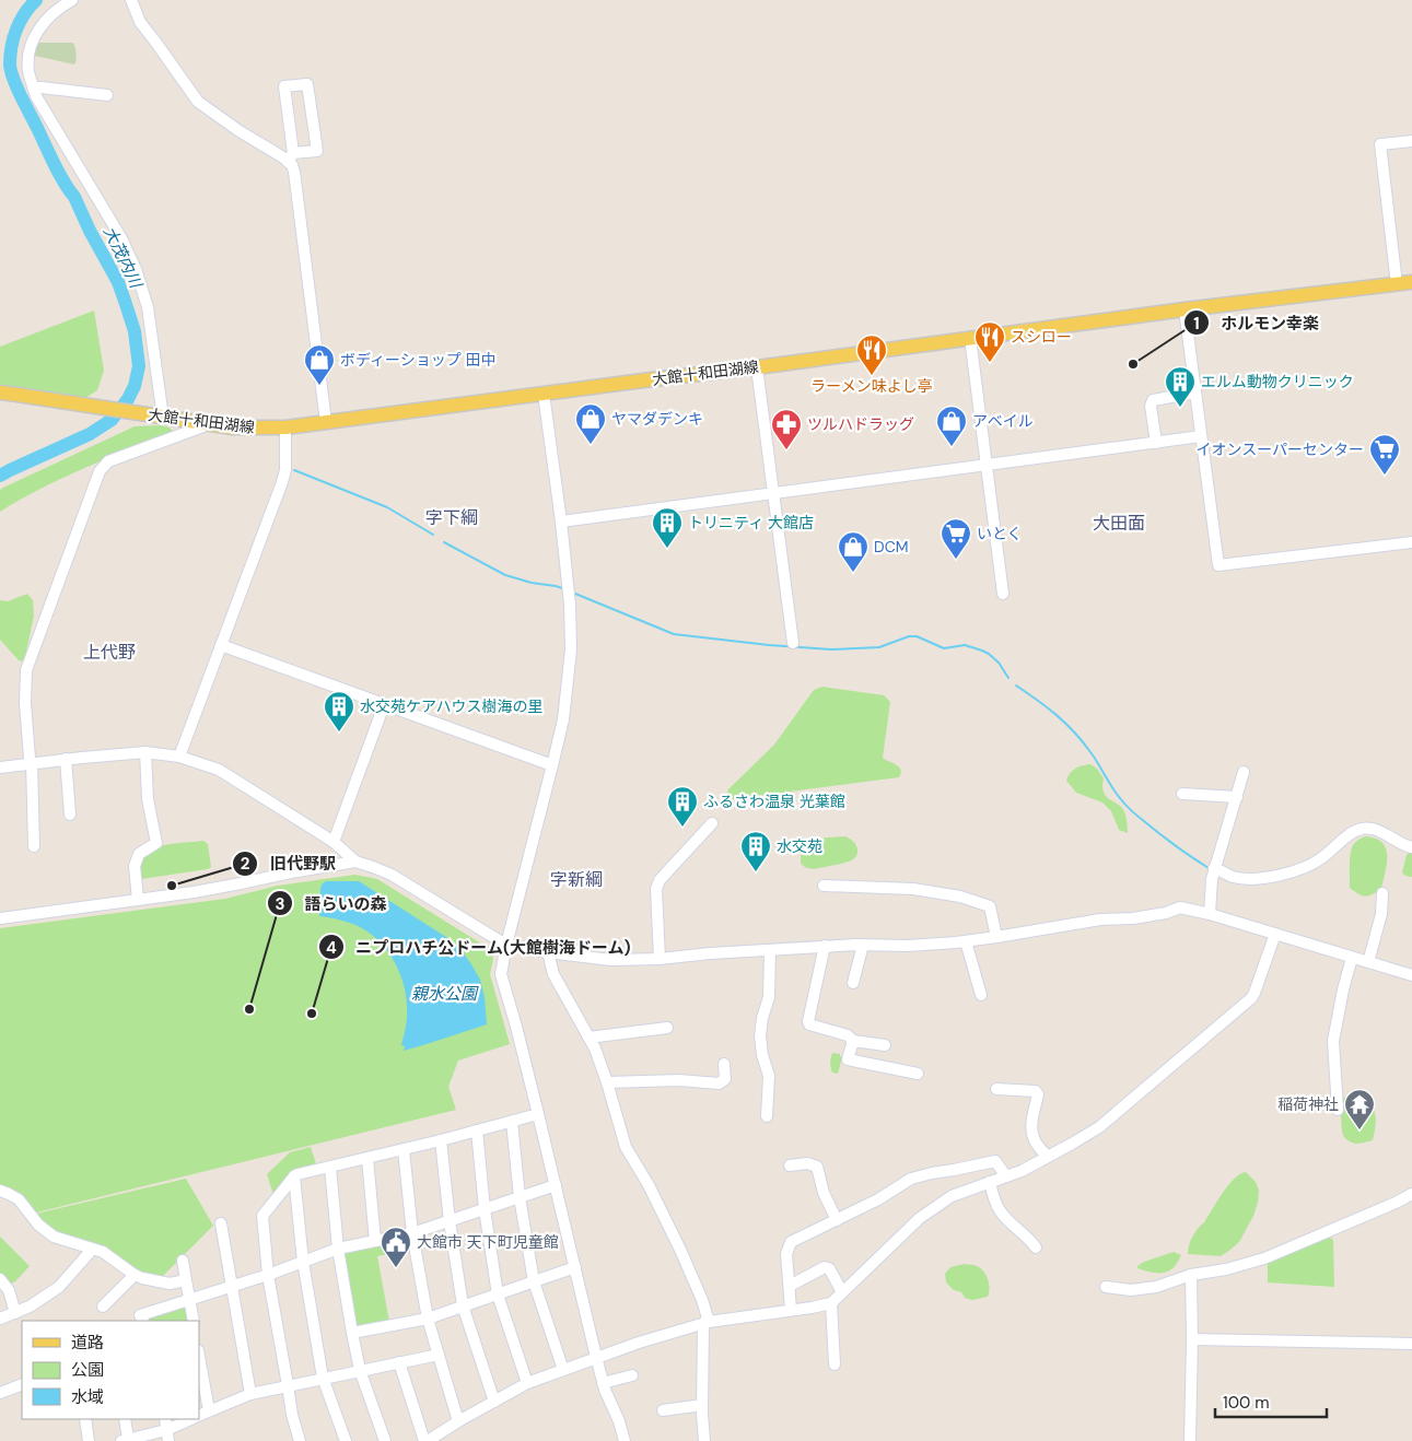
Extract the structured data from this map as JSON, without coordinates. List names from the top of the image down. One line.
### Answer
{"streets":{"main road":["大館十和田湖線"]},"districts":["字下綱","大田面","上代野","字新綱"],"water":["大茂内川","親水公園"],"places":{"restaurant":["スシロー","ラーメン味よし亭"],"other":["ホルモン幸楽","旧代野駅","語らいの森","ニプロハチ公ドーム(大館樹海ドーム)"],"shop":["ボディーショップ 田中","ヤマダデンキ","アベイル","DCM"],"building":["エルム動物クリニック","トリニティ 大館店","水交苑ケアハウス樹海の里","ふるさわ温泉 光葉館","水交苑"],"pharmacy":["ツルハドラッグ"],"supermarket":["イオンスーパーセンター","いとく"],"temple":["稲荷神社"],"public building":["大館市 天下町児童館"]},"legend":["道路","公園","水域"],"scale_bar":"100 m"}
